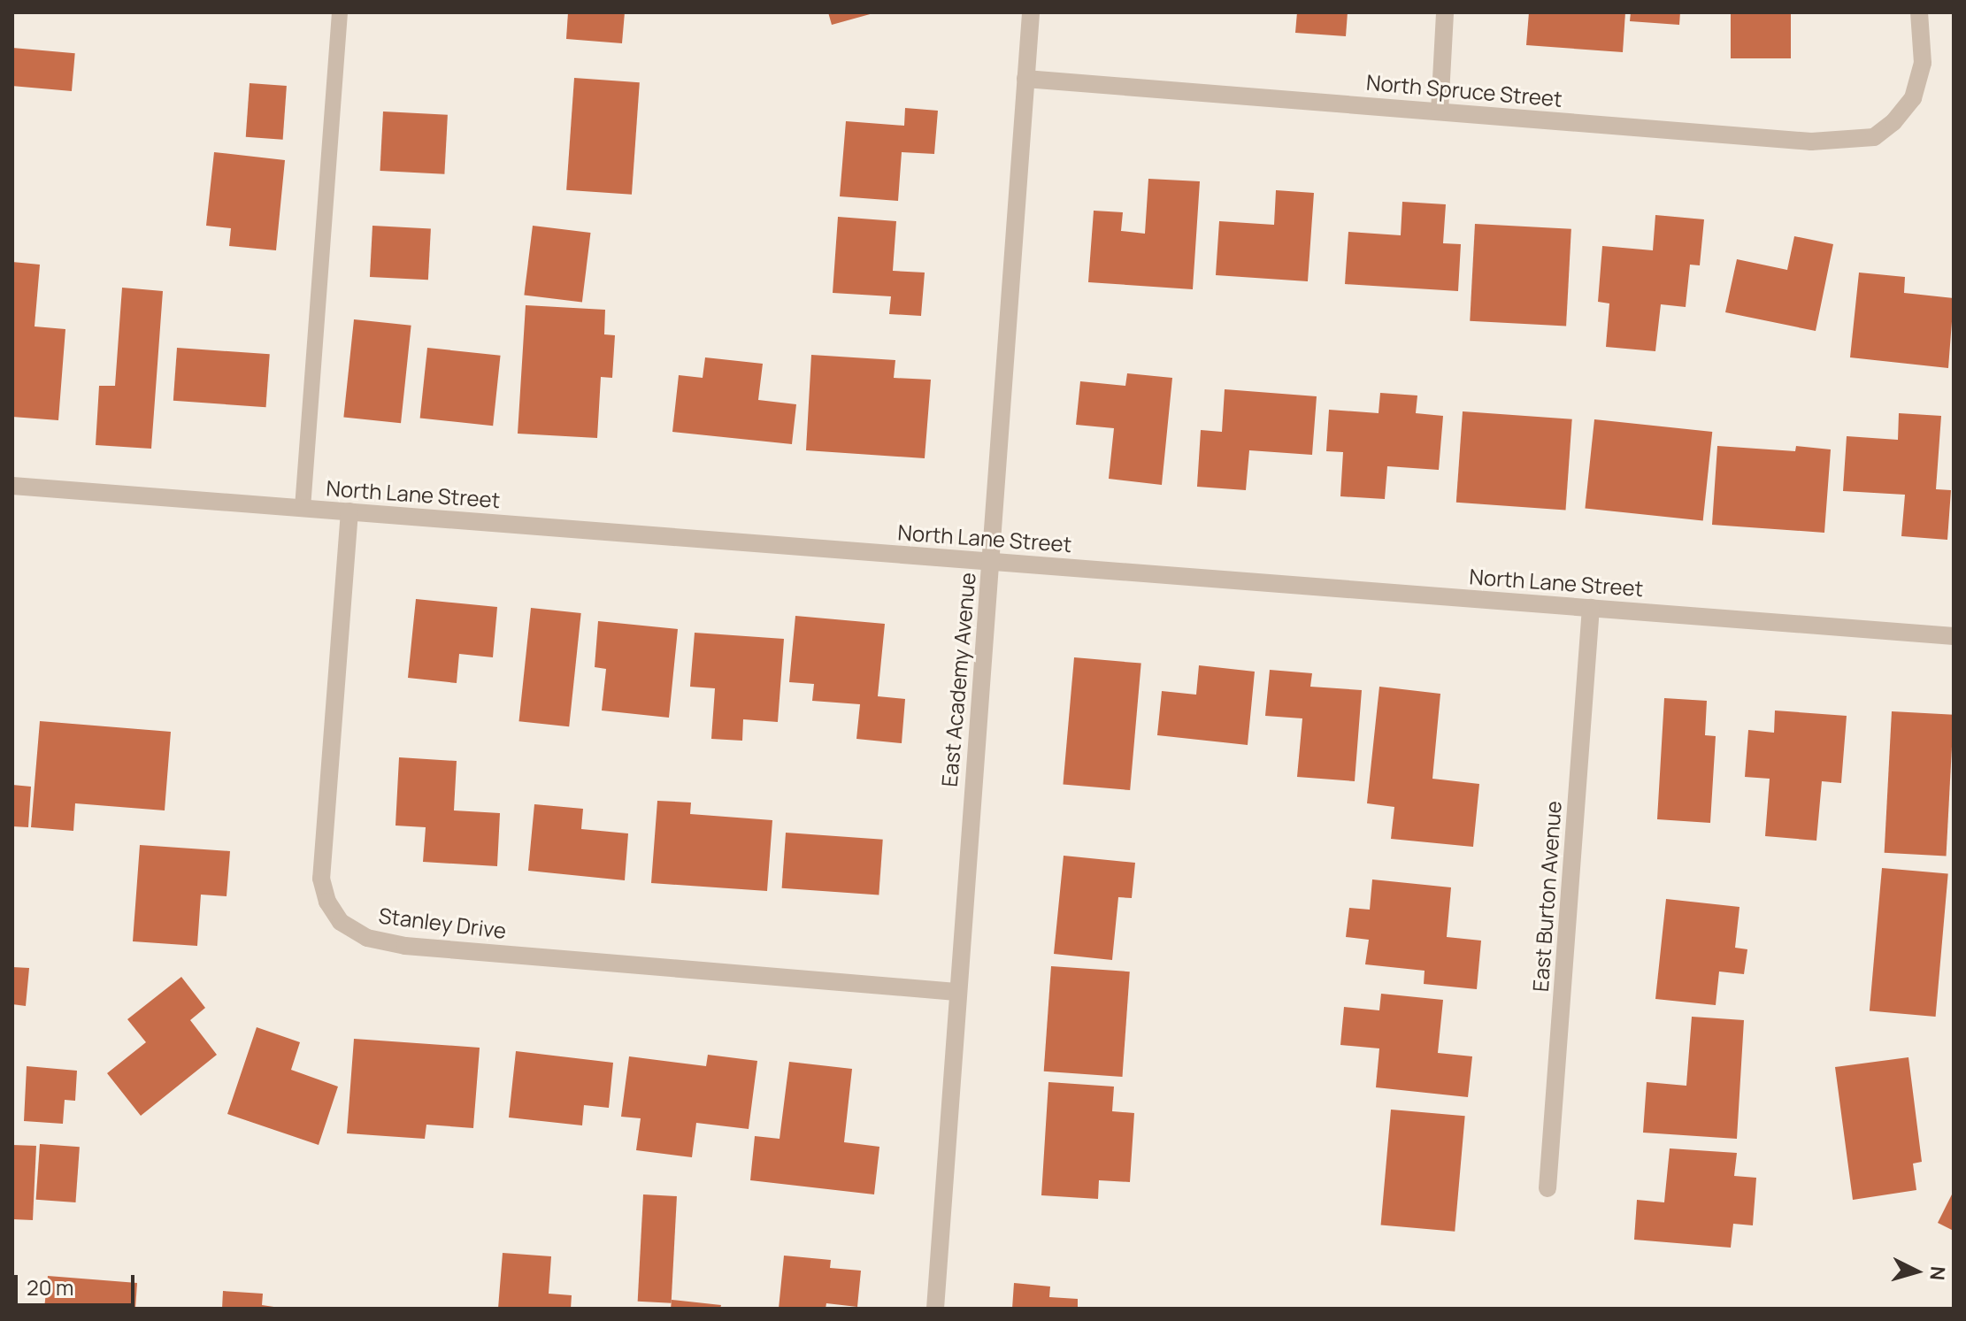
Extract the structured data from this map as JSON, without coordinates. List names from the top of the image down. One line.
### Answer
{"streets":{"street":["North Spruce Street","North Lane Street","East Academy Avenue","East Burton Avenue","Stanley Drive"]},"crossings":[["North Spruce Street","East Academy Avenue"],["North Lane Street","East Academy Avenue"],["North Lane Street","East Burton Avenue"],["North Lane Street","Stanley Drive"],["East Academy Avenue","Stanley Drive"]],"scale_bar":"20 m","north":"right"}
